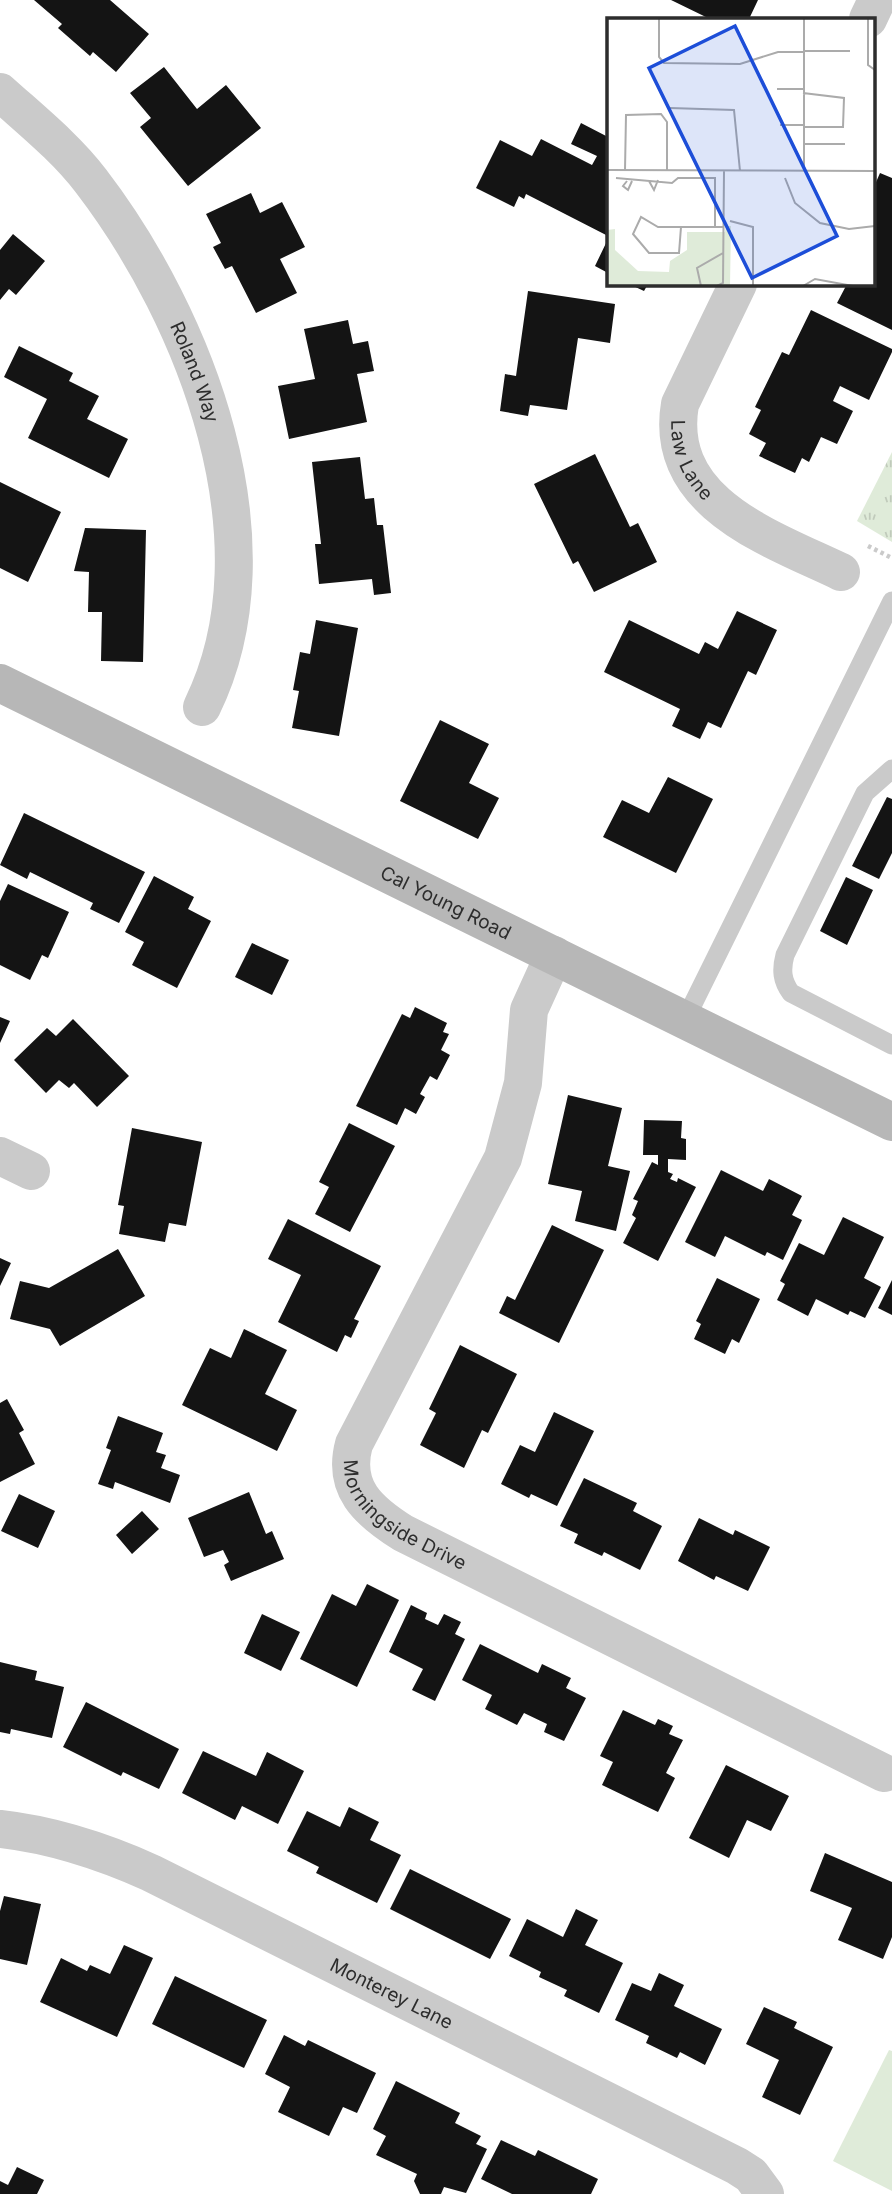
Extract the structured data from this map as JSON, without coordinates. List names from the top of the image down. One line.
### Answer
{"streets":{"main road":["Cal Young Road"],"street":["Roland Way","Law Lane","Morningside Drive","Monterey Lane"]},"crossings":[["Cal Young Road","Morningside Drive"]]}
